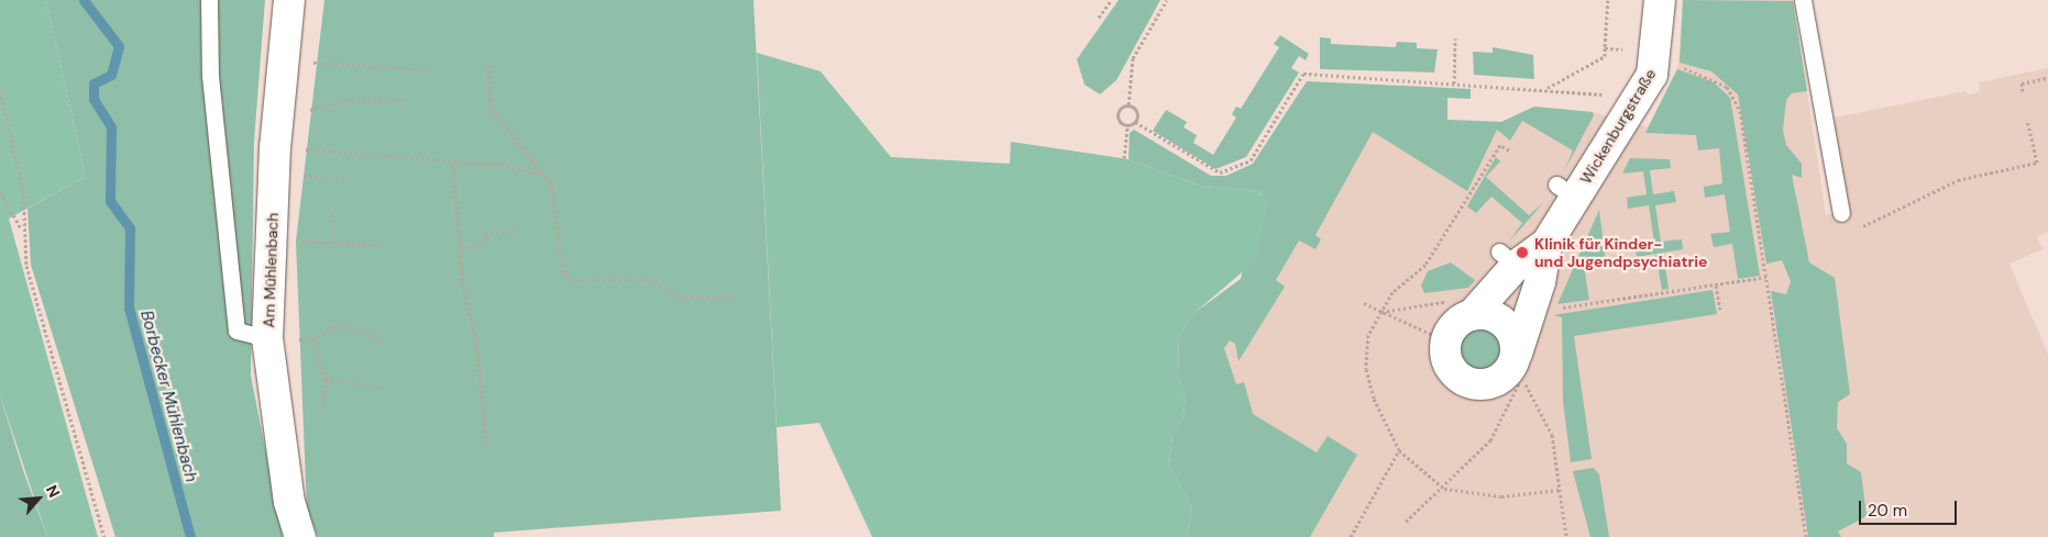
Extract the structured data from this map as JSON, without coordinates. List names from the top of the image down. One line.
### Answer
{"streets":{"street":["Wickenburgstraße","Am Mühlenbach"]},"water":["Borbecker Mühlenbach"],"places":["Klinik für Kinder- und Jugendpsychiatrie"],"scale_bar":"20 m","north":"top right"}
